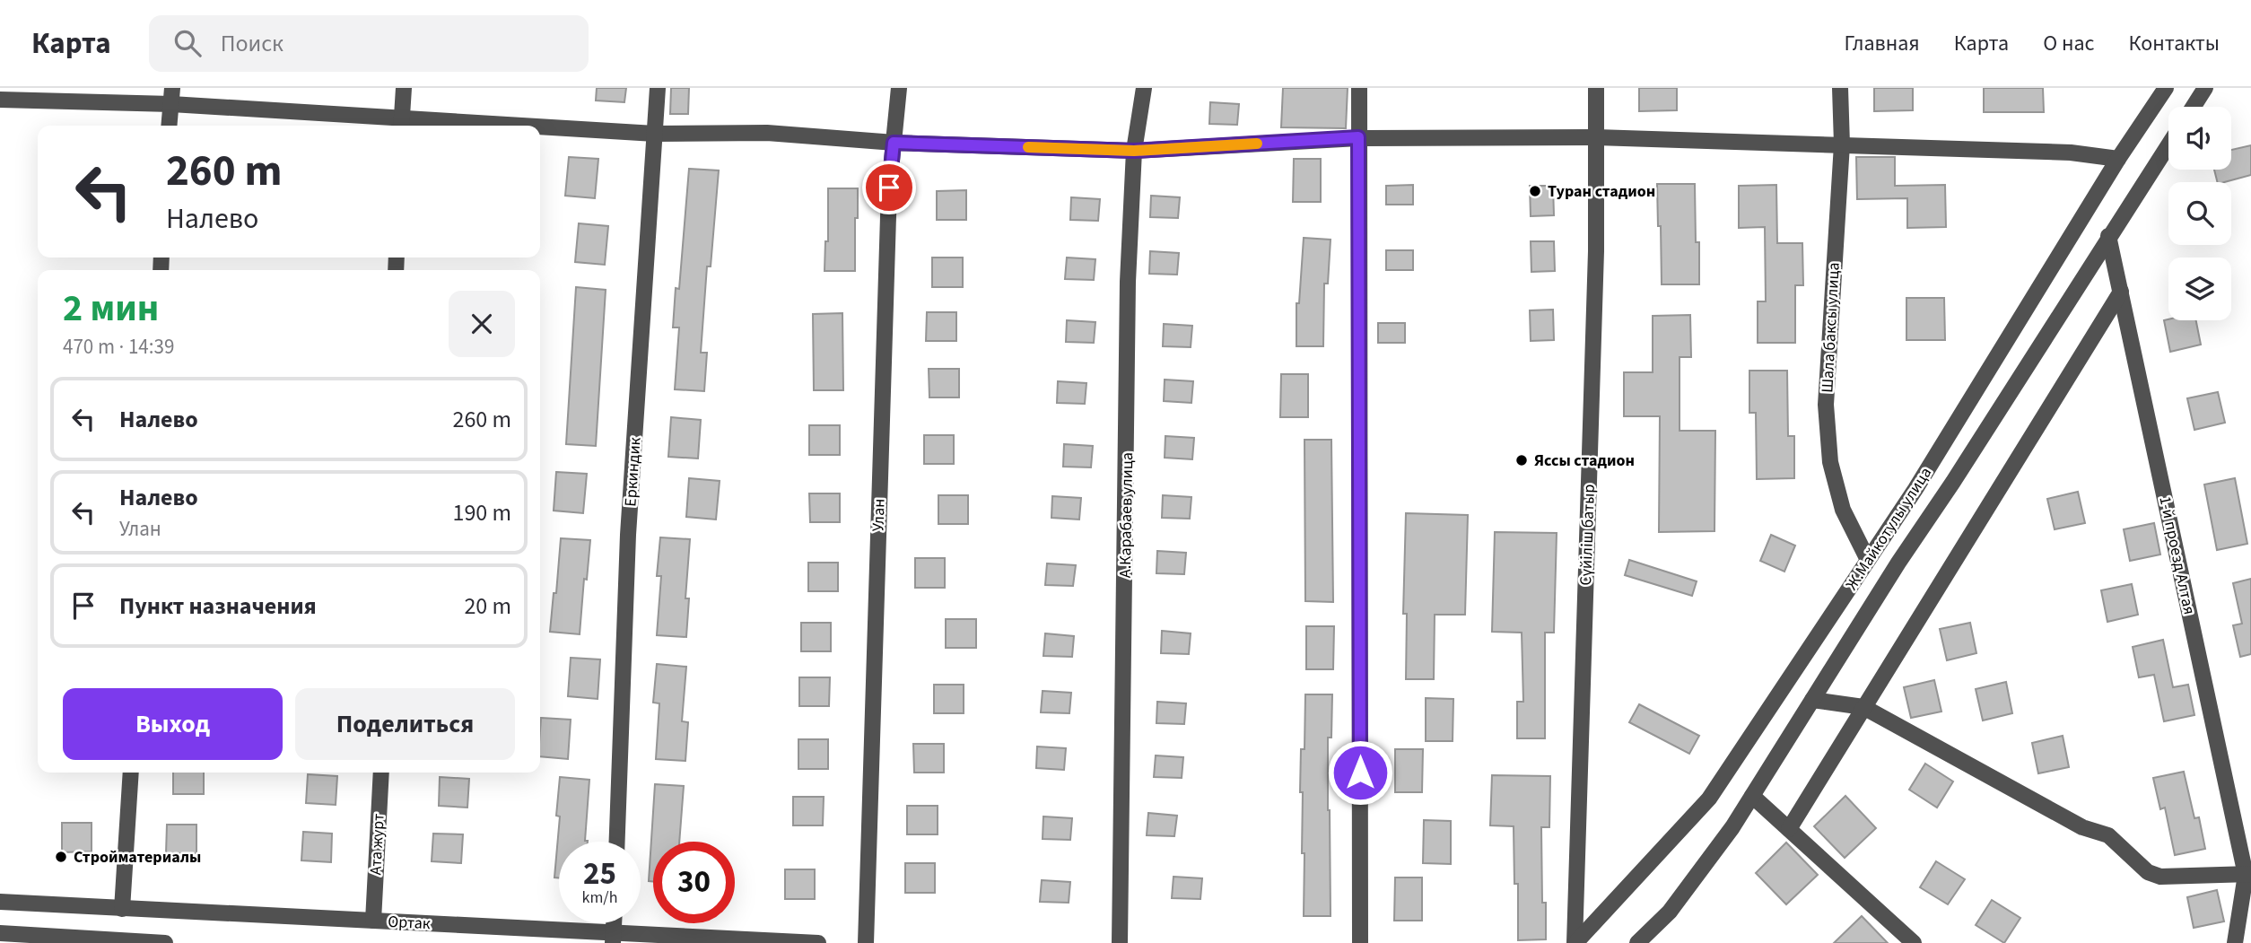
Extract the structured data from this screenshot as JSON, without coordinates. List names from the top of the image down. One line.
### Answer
{"streets":{"street":["Шала баксы улица","Еркиндик","Улан","А.Карабаев улица","Ж.Майкотулы улица","Сүйіліш батыр","1-й проезд Алтая","Ата журт","Ортак"]},"crossings":[["Шала баксы улица","Ж.Майкотулы улица"],["Ж.Майкотулы улица","Сүйіліш батыр"],["Ж.Майкотулы улица","1-й проезд Алтая"],["Ата журт","Ортак"]],"places":["Туран стадион","Яссы стадион","Стройматериалы"],"page":{"header":"Карта","search":"Поиск","nav":["Главная","Карта","О нас","Контакты"],"turn":["260 m","Налево"],"heading":["2 мин","470 m · 14:39"],"list":[{"name":"Налево","value":"260 m"},{"name":"Налево","note":"Улан","value":"190 m"},{"name":"Пункт назначения","value":"20 m"}],"buttons":["Выход","Поделиться"],"speed":"25 km/h","limit":"30"}}
